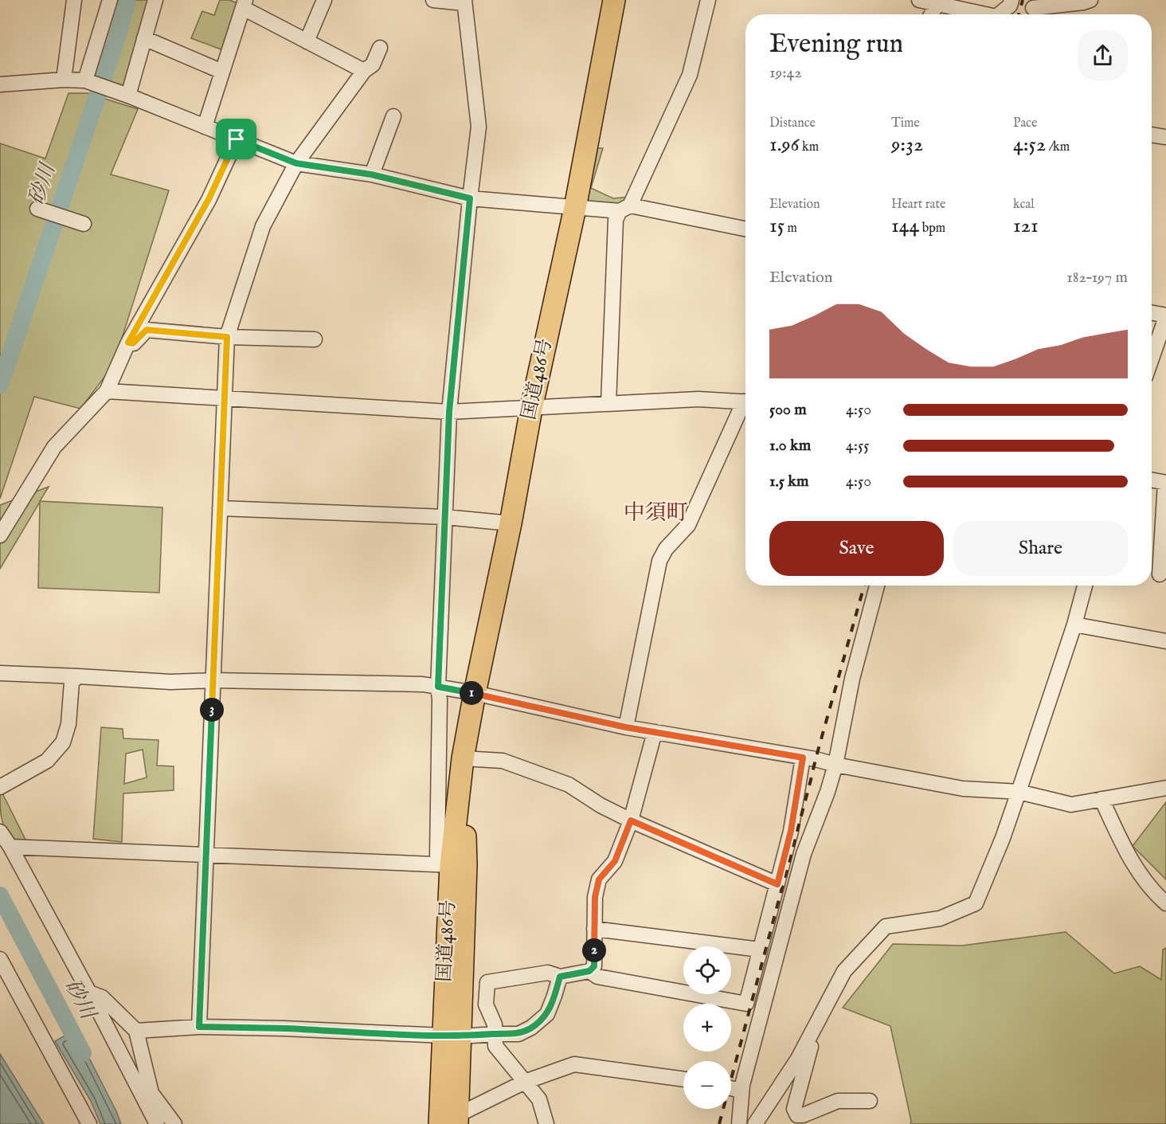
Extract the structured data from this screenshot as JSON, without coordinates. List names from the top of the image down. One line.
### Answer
{"streets":{"highway":["国道486号"]},"districts":["中須町"],"water":["砂川"],"page":{"heading":["Evening run","19:42"],"stats":[["Distance","1.96 km"],["Time","9:32"],["Pace","4:52 /km"],["Elevation","15 m"],["Heart rate","144 bpm"],["kcal","121"]],"chart":["Elevation","182–197 m"],"list":[{"name":"500 m","note":"4:50"},{"name":"1.0 km","note":"4:55"},{"name":"1.5 km","note":"4:50"}],"buttons":["Save","Share"],"pins":["1","3","2"],"map_buttons":["+","−"]}}
